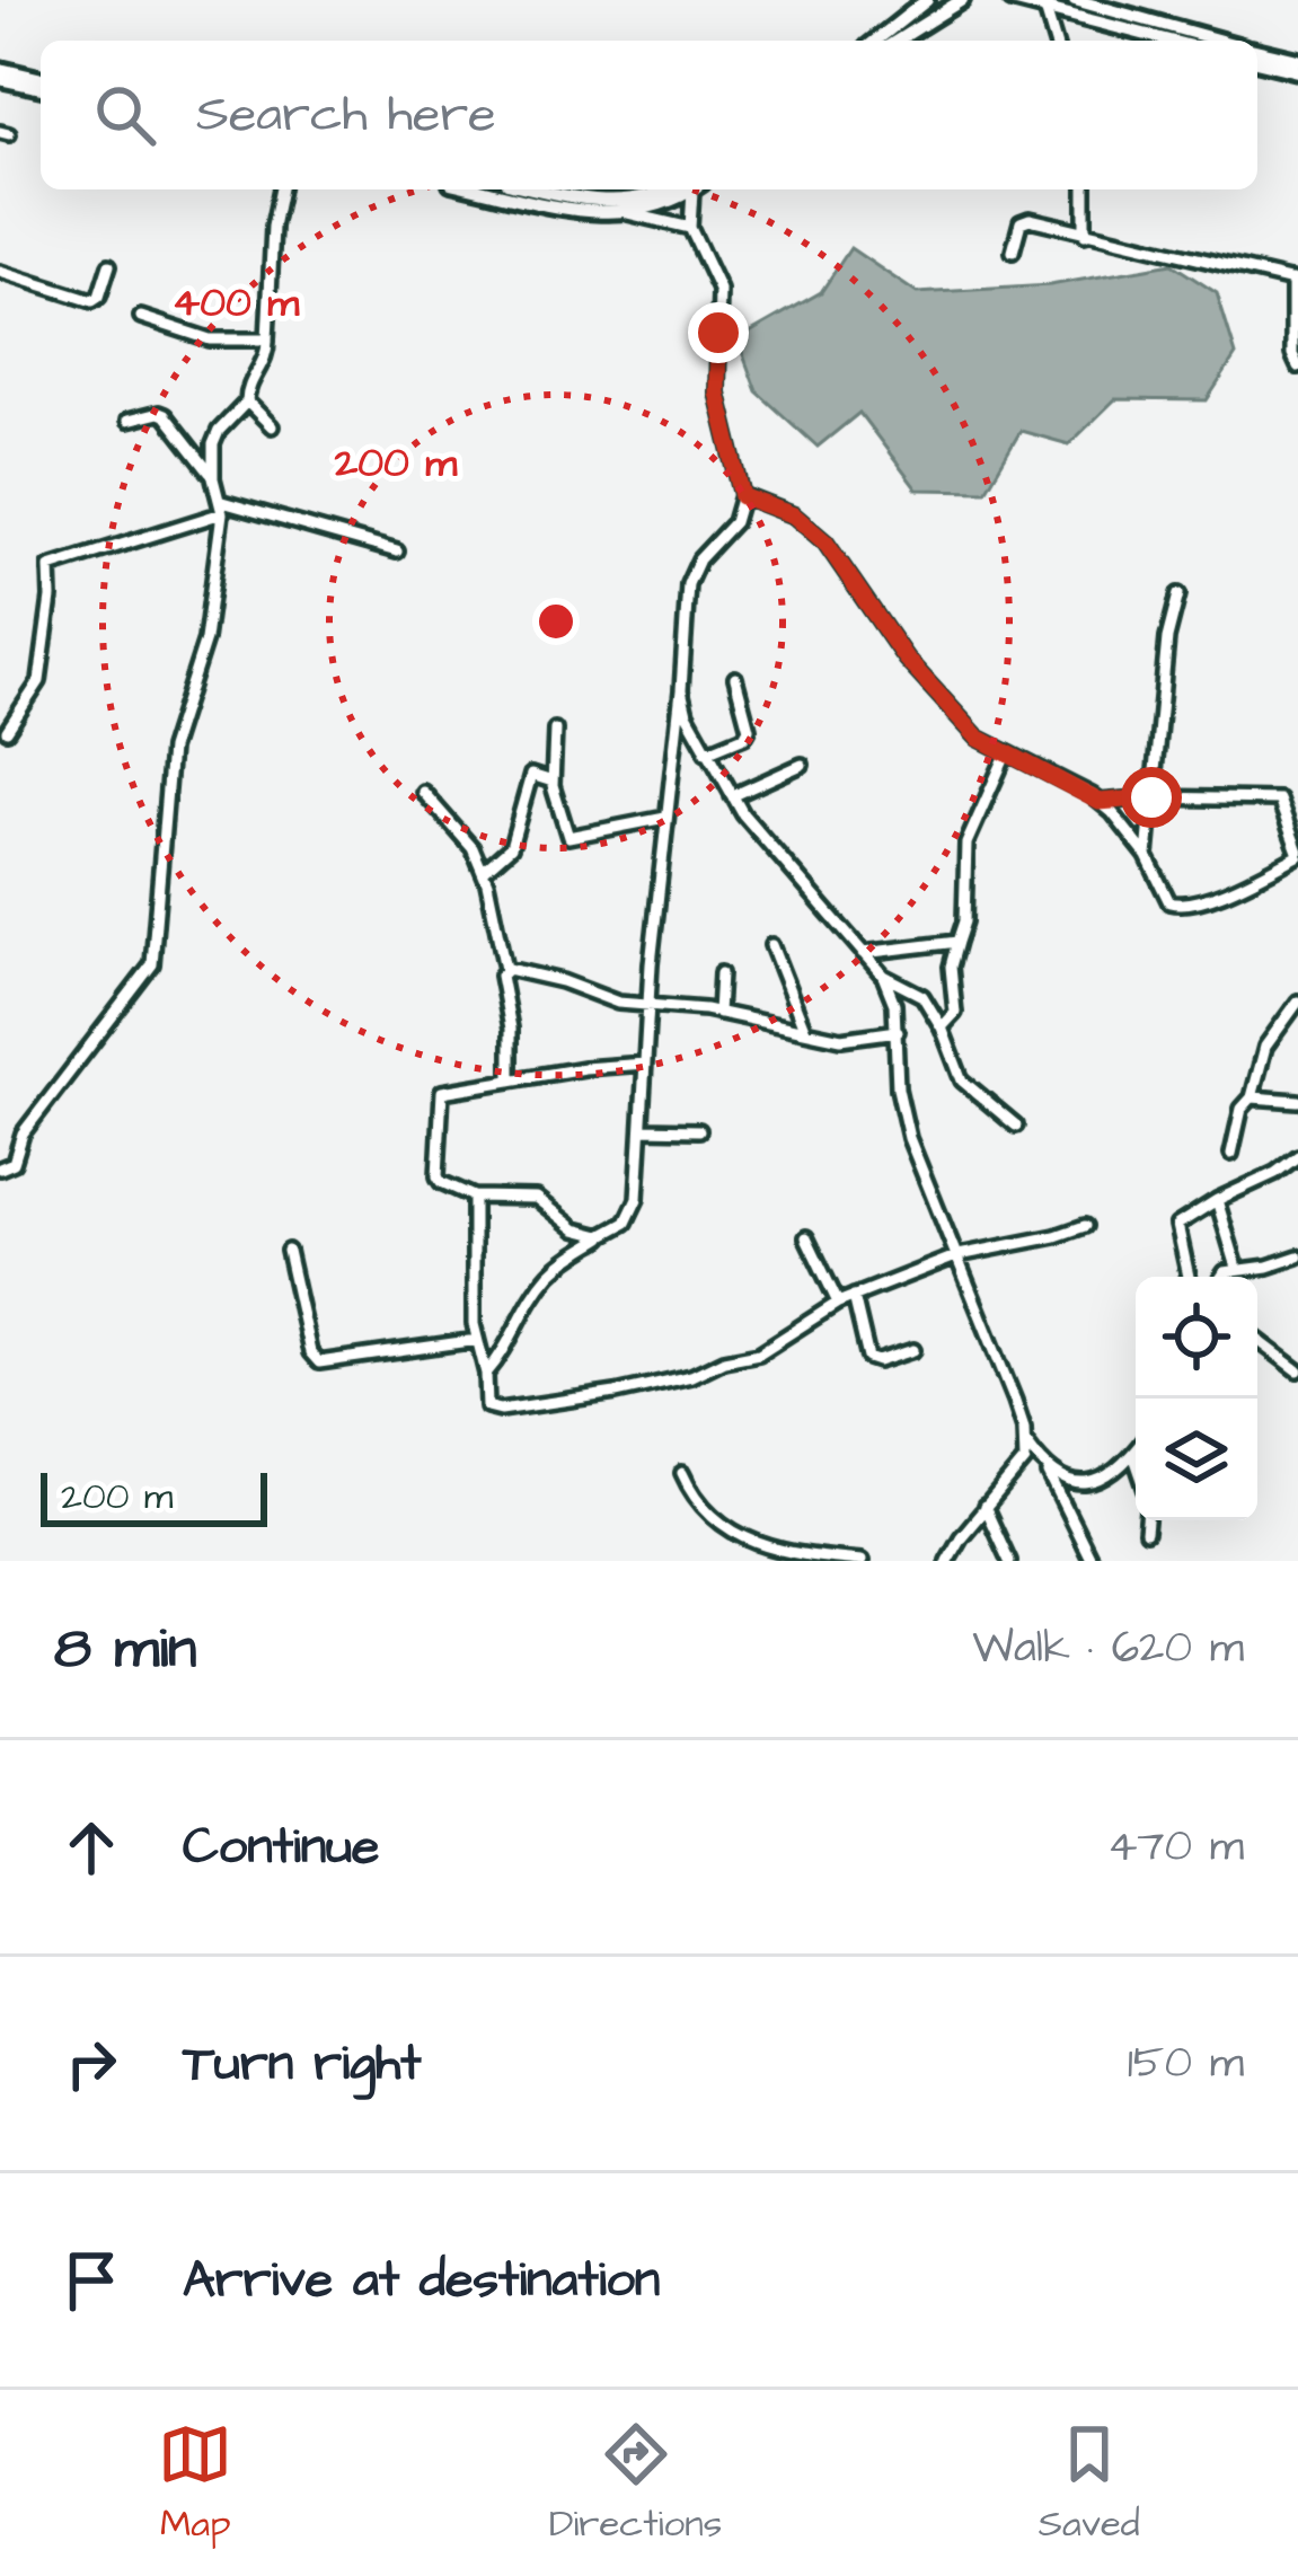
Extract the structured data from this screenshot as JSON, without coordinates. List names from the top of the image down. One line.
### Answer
{"scale_bar":"200 m","page":{"search":"Search here","scale":"200 m","heading":["8 min","Walk · 620 m"],"list":[["Continue","470 m"],["Turn right","150 m"],"Arrive at destination"],"nav":["Map","Directions","Saved"]},"rings":["400 m","200 m"]}
